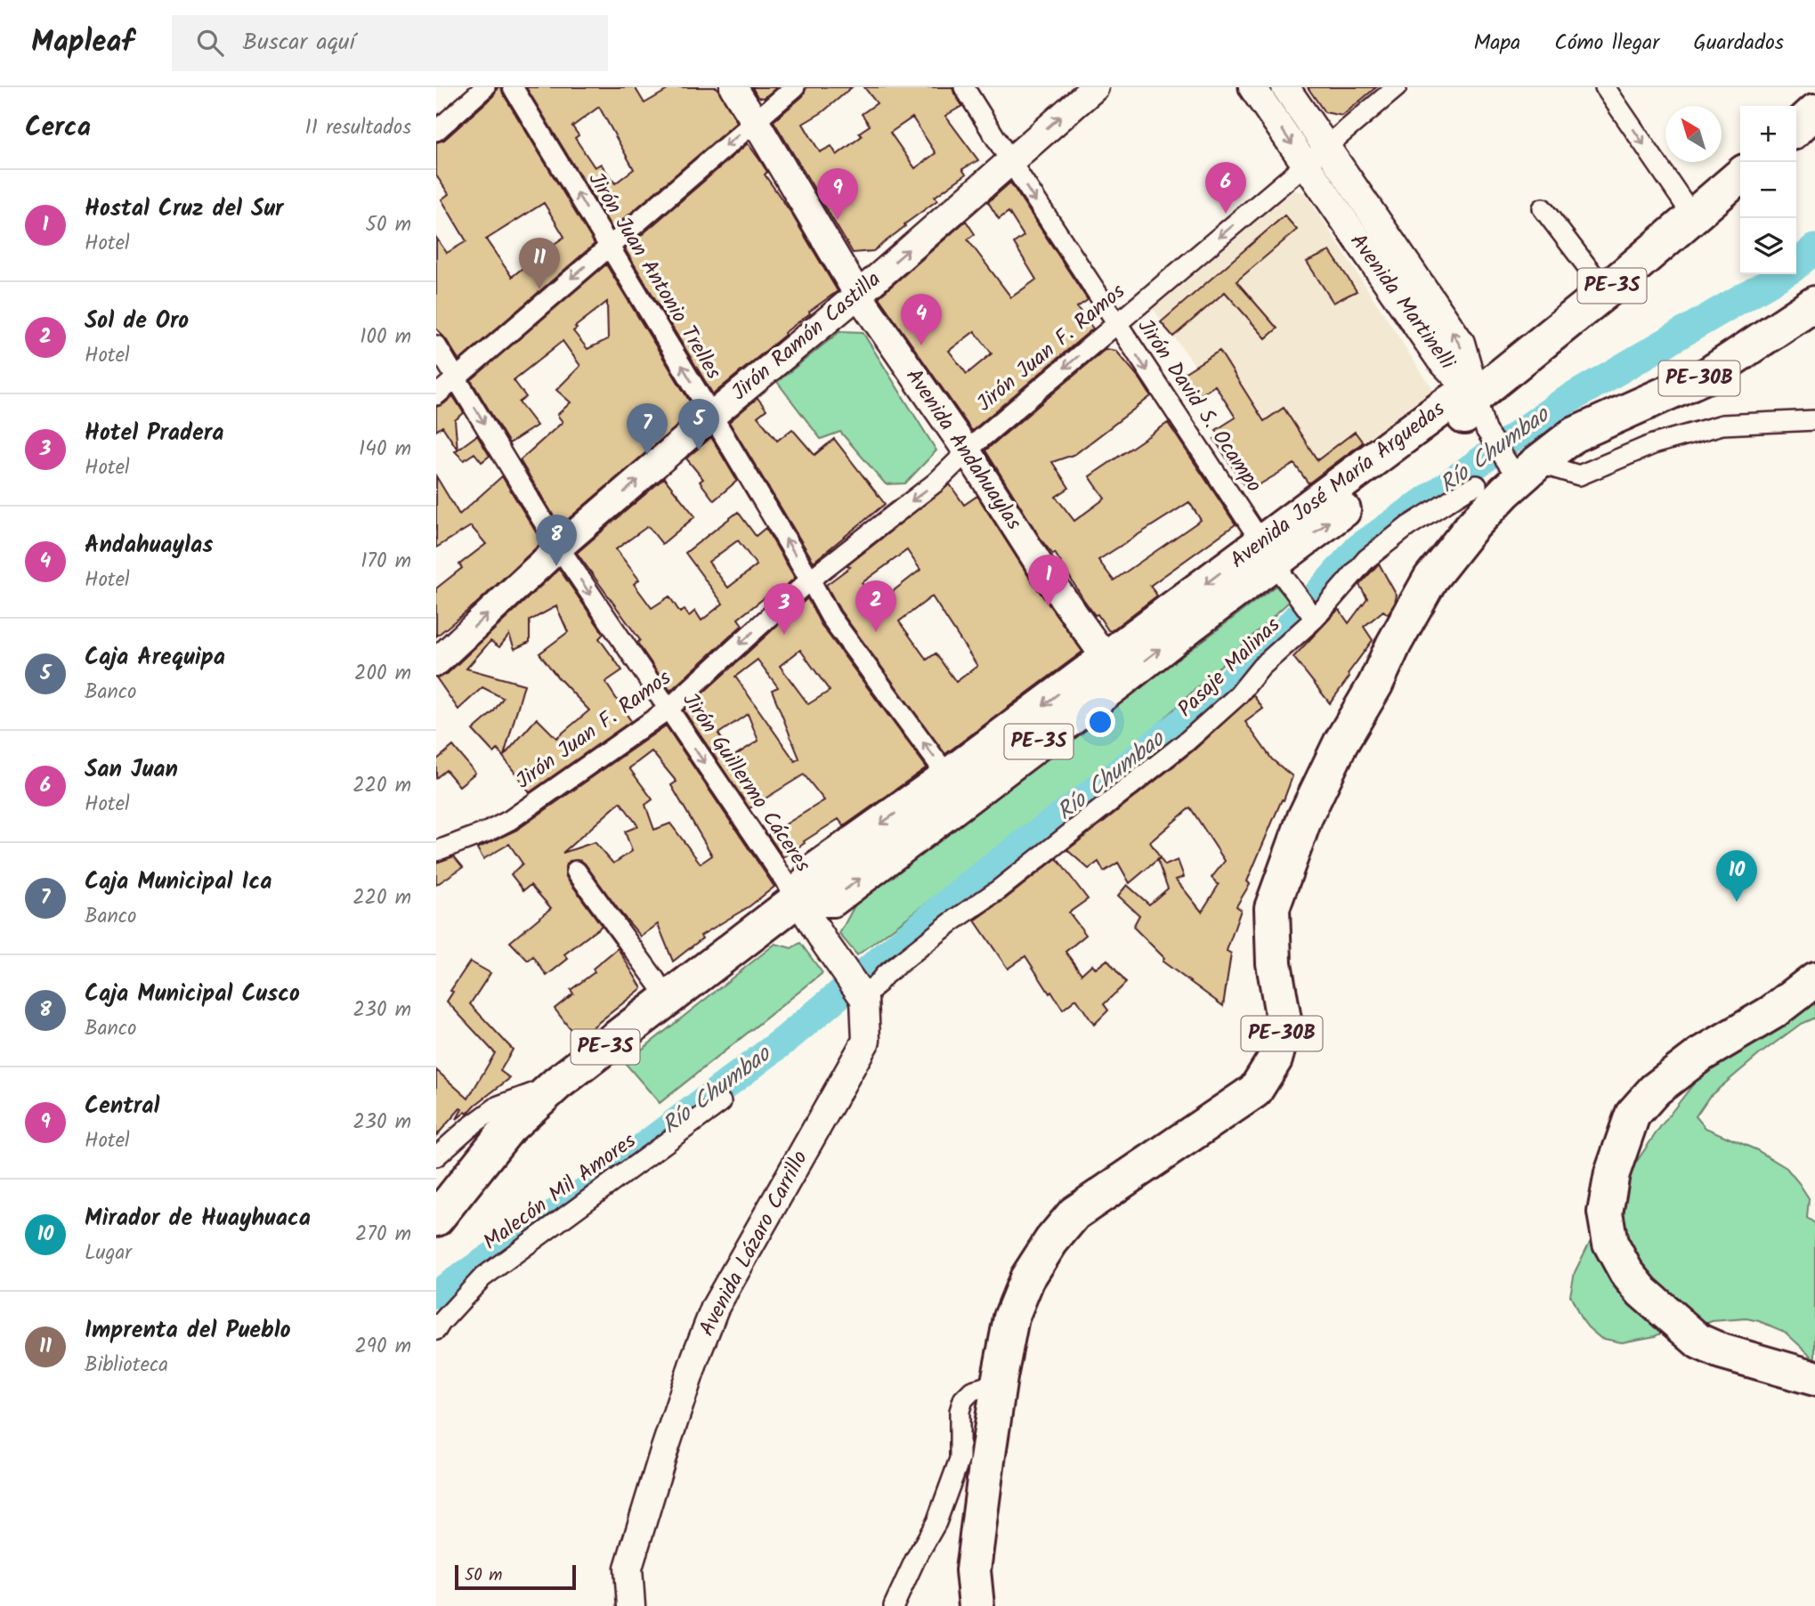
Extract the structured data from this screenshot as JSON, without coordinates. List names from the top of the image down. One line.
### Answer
{"streets":{"highway":["PE-3S","PE-30B","Avenida José María Arguedas"],"street":["Jirón Juan Antonio Trelles","Avenida Martinelli","Jirón Ramón Castilla","Jirón Juan F. Ramos","Jirón David S. Ocampo","Avenida Andahuaylas","Pasaje Malinas","Jirón Guillermo Cáceres","Malecón Mil Amores","Avenida Lázaro Carrillo"]},"crossings":[["Jirón Juan Antonio Trelles","Jirón Ramón Castilla"],["Jirón Juan Antonio Trelles","Jirón Juan F. Ramos"],["Jirón Juan Antonio Trelles","Avenida José María Arguedas"],["PE-3S","Avenida Martinelli"],["PE-3S","Avenida José María Arguedas"],["PE-3S","Jirón Guillermo Cáceres"],["Avenida Martinelli","Jirón Juan F. Ramos"],["Avenida Martinelli","Avenida José María Arguedas"],["Jirón Ramón Castilla","Jirón David S. Ocampo"],["Jirón Ramón Castilla","Avenida Andahuaylas"],["Jirón Ramón Castilla","Jirón Guillermo Cáceres"],["Jirón Juan F. Ramos","Jirón David S. Ocampo"],["Jirón Juan F. Ramos","Avenida Andahuaylas"],["Jirón Juan F. Ramos","Jirón Guillermo Cáceres"],["Jirón David S. Ocampo","Avenida José María Arguedas"],["Jirón David S. Ocampo","Pasaje Malinas"],["Avenida Andahuaylas","Avenida José María Arguedas"],["Avenida José María Arguedas","Jirón Guillermo Cáceres"],["Pasaje Malinas","Avenida Lázaro Carrillo"]],"one_way":["Jirón Juan Antonio Trelles","Jirón Juan F. Ramos","Jirón David S. Ocampo","Jirón Guillermo Cáceres"],"water":["Río Chumbao"],"scale_bar":"50 m","north":"top left","page":{"header":"Mapleaf","search":"Buscar aquí","nav":["Mapa","Cómo llegar","Guardados"],"heading":["Cerca","11 resultados"],"map_buttons":["+","−"],"pins":["6","9","11","4","5","7","8","1","2","3","10"],"list":[{"mark":"1","name":"Hostal Cruz del Sur","note":"Hotel","value":"50 m"},{"mark":"2","name":"Sol de Oro","note":"Hotel","value":"100 m"},{"mark":"3","name":"Hotel Pradera","note":"Hotel","value":"140 m"},{"mark":"4","name":"Andahuaylas","note":"Hotel","value":"170 m"},{"mark":"5","name":"Caja Arequipa","note":"Banco","value":"200 m"},{"mark":"6","name":"San Juan","note":"Hotel","value":"220 m"},{"mark":"7","name":"Caja Municipal Ica","note":"Banco","value":"220 m"},{"mark":"8","name":"Caja Municipal Cusco","note":"Banco","value":"230 m"},{"mark":"9","name":"Central","note":"Hotel","value":"230 m"},{"mark":"10","name":"Mirador de Huayhuaca","note":"Lugar","value":"270 m"},{"mark":"11","name":"Imprenta del Pueblo","note":"Biblioteca","value":"290 m"}],"scale":"50 m"}}
